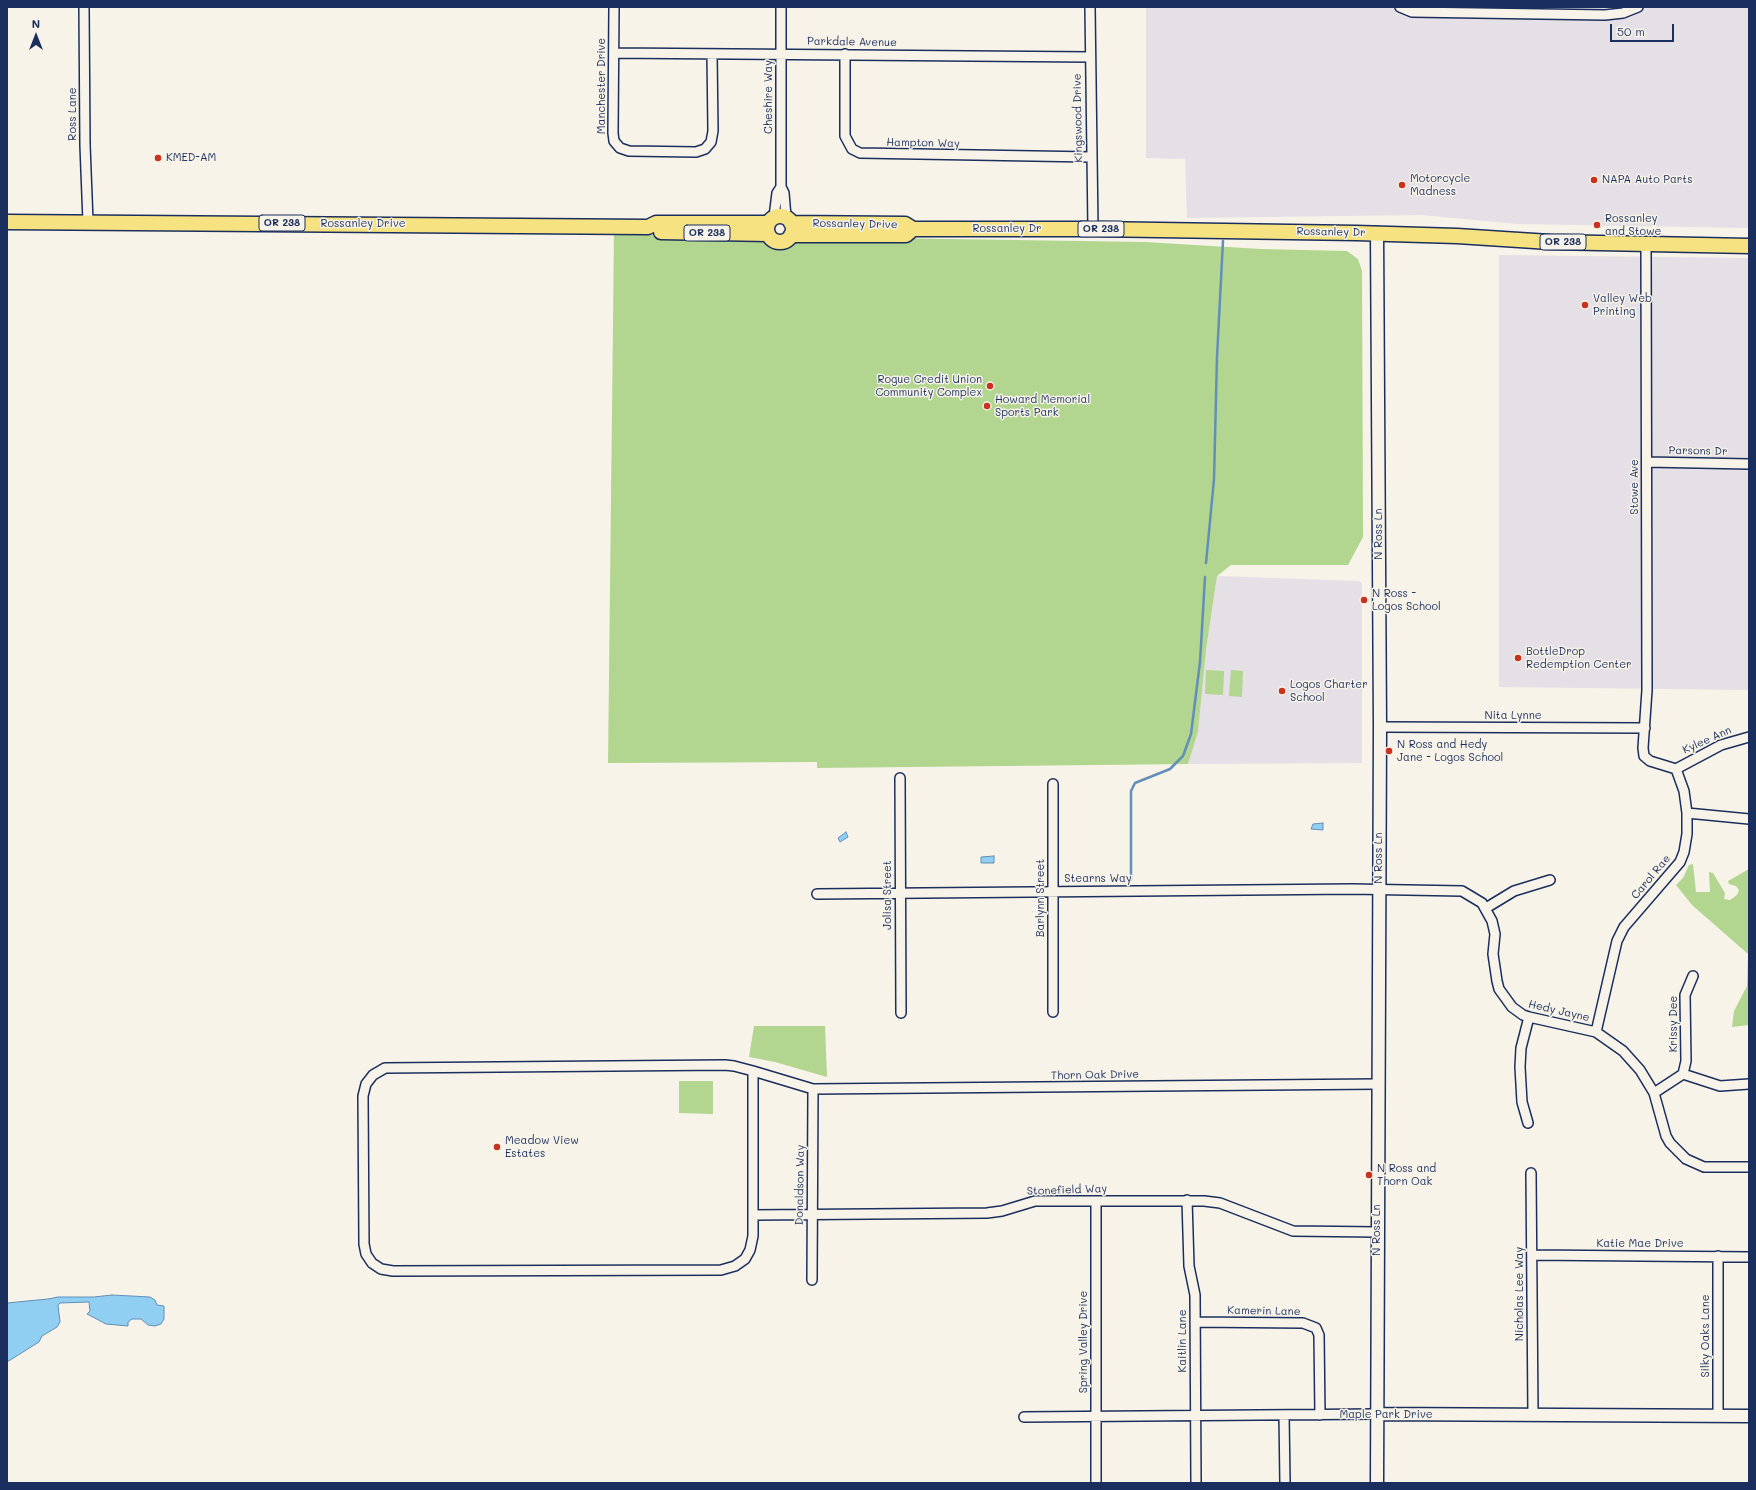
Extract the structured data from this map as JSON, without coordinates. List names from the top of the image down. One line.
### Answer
{"streets":{"main road":["OR 238","Rossanley Drive","Rossanley Dr","N Ross Ln","Maple Park Drive"],"street":["Parkdale Avenue","Manchester Drive","Cheshire Way","Ross Lane","Kingswood Drive","Hampton Way","Parsons Dr","Stowe Ave","Nita Lynne","Kylee Ann","Carol Rae","Stearns Way","Jolisa Street","Barlynn Street","Hedy Jayne","Krissy Dee","Thorn Oak Drive","Donaldson Way","Stonefield Way","Katie Mae Drive","Nicholas Lee Way","Kamerin Lane","Silky Oaks Lane","Kaitlin Lane","Spring Valley Drive"]},"crossings":[["Parkdale Avenue","Manchester Drive"],["Parkdale Avenue","Cheshire Way"],["Parkdale Avenue","Kingswood Drive"],["Parkdale Avenue","Hampton Way"],["Cheshire Way","Rossanley Drive"],["Ross Lane","Rossanley Drive"],["Kingswood Drive","Hampton Way"],["Kingswood Drive","Rossanley Dr"],["Rossanley Drive","Rossanley Dr"],["Rossanley Dr","Stowe Ave"],["Rossanley Dr","N Ross Ln"],["Parsons Dr","Stowe Ave"],["Stowe Ave","Nita Lynne"],["N Ross Ln","Nita Lynne"],["N Ross Ln","Stearns Way"],["N Ross Ln","Hedy Jayne"],["N Ross Ln","Thorn Oak Drive"],["N Ross Ln","Stonefield Way"],["N Ross Ln","Maple Park Drive"],["Kylee Ann","Carol Rae"],["Carol Rae","Hedy Jayne"],["Stearns Way","Jolisa Street"],["Stearns Way","Barlynn Street"],["Stearns Way","Hedy Jayne"],["Thorn Oak Drive","Donaldson Way"],["Thorn Oak Drive","Stonefield Way"],["Donaldson Way","Stonefield Way"],["Stonefield Way","Kaitlin Lane"],["Stonefield Way","Spring Valley Drive"],["Katie Mae Drive","Nicholas Lee Way"],["Katie Mae Drive","Silky Oaks Lane"],["Nicholas Lee Way","Maple Park Drive"],["Kamerin Lane","Kaitlin Lane"],["Kamerin Lane","Maple Park Drive"],["Silky Oaks Lane","Maple Park Drive"],["Kaitlin Lane","Maple Park Drive"],["Spring Valley Drive","Maple Park Drive"]],"places":["KMED-AM","NAPA Auto Parts","Motorcycle Madness","Rossanley and Stowe","Valley Web Printing","Rogue Credit Union Community Complex","Howard Memorial Sports Park","N Ross - Logos School","BottleDrop Redemption Center","Logos Charter School","N Ross and Hedy Jane - Logos School","Meadow View Estates","N Ross and Thorn Oak"],"scale_bar":"50 m","north":"top"}
